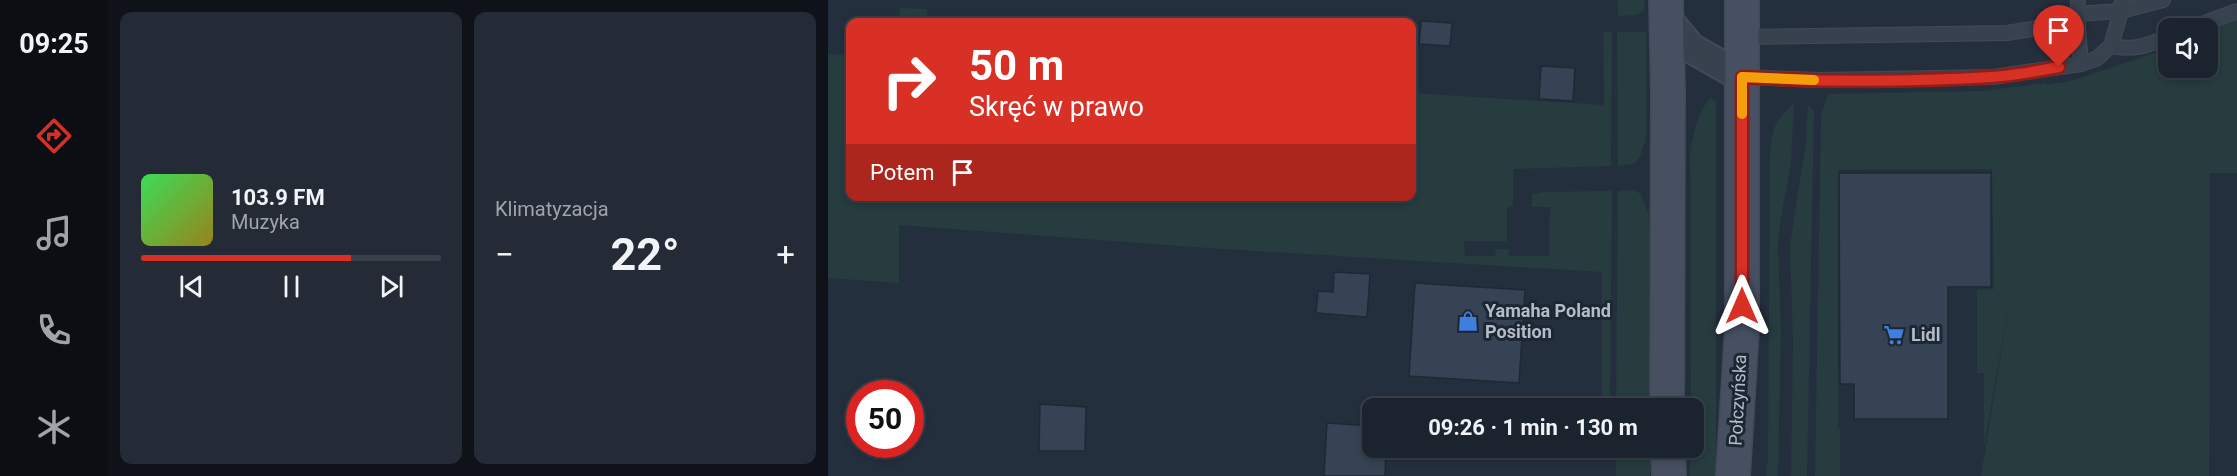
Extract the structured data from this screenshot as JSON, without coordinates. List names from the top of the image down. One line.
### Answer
{"streets":{"main road":["Połczyńska"]},"places":{"shop":["Yamaha Poland Position"],"supermarket":["Lidl"]},"page":{"tabs":"09:25","tile":"Klimatyzacja","turn":["50 m","Skręć w prawo"],"then":"Potem","song":["103.9 FM","Muzyka"],"heat":["−","22°","+"],"limit":"50","trip":"09:26 · 1 min · 130 m"}}
